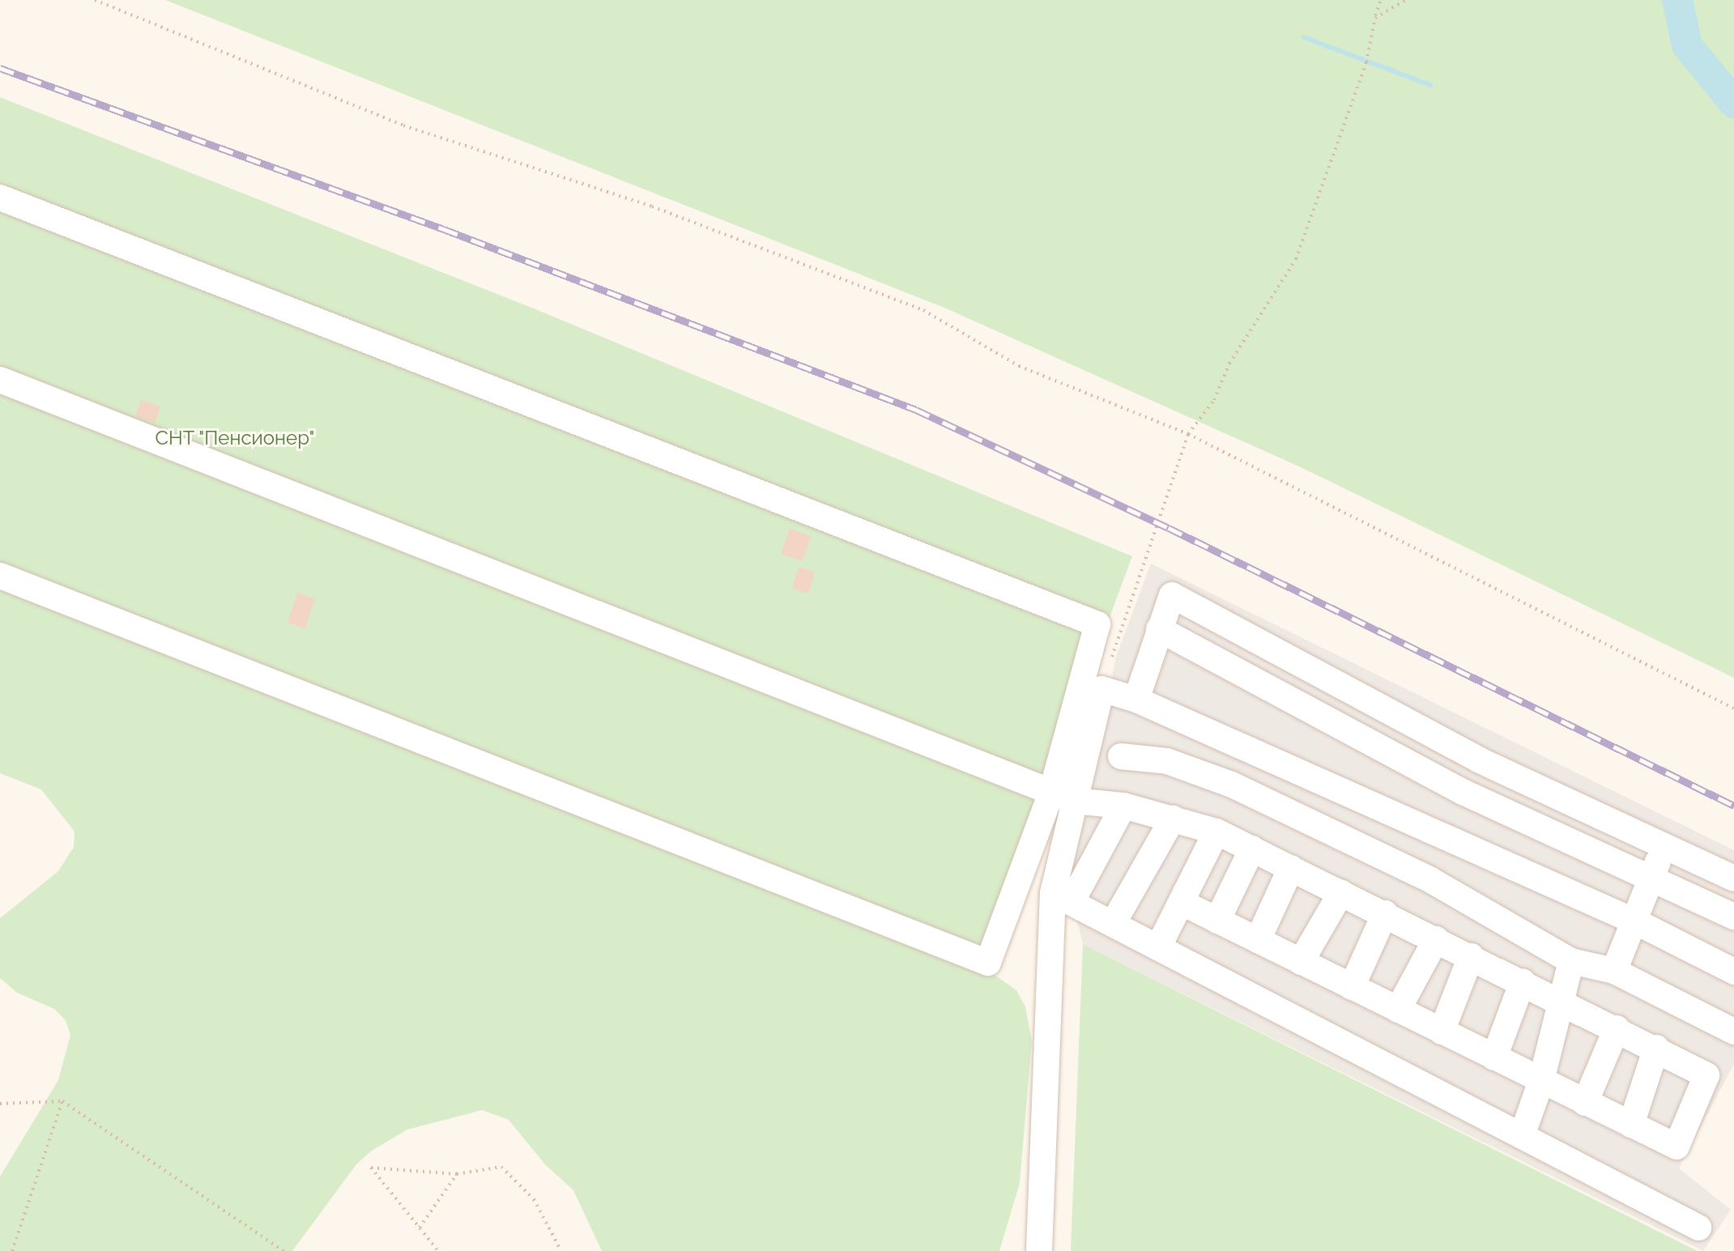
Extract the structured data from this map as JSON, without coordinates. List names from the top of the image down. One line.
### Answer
{"parks":["СНТ \"Пенсионер\""]}
